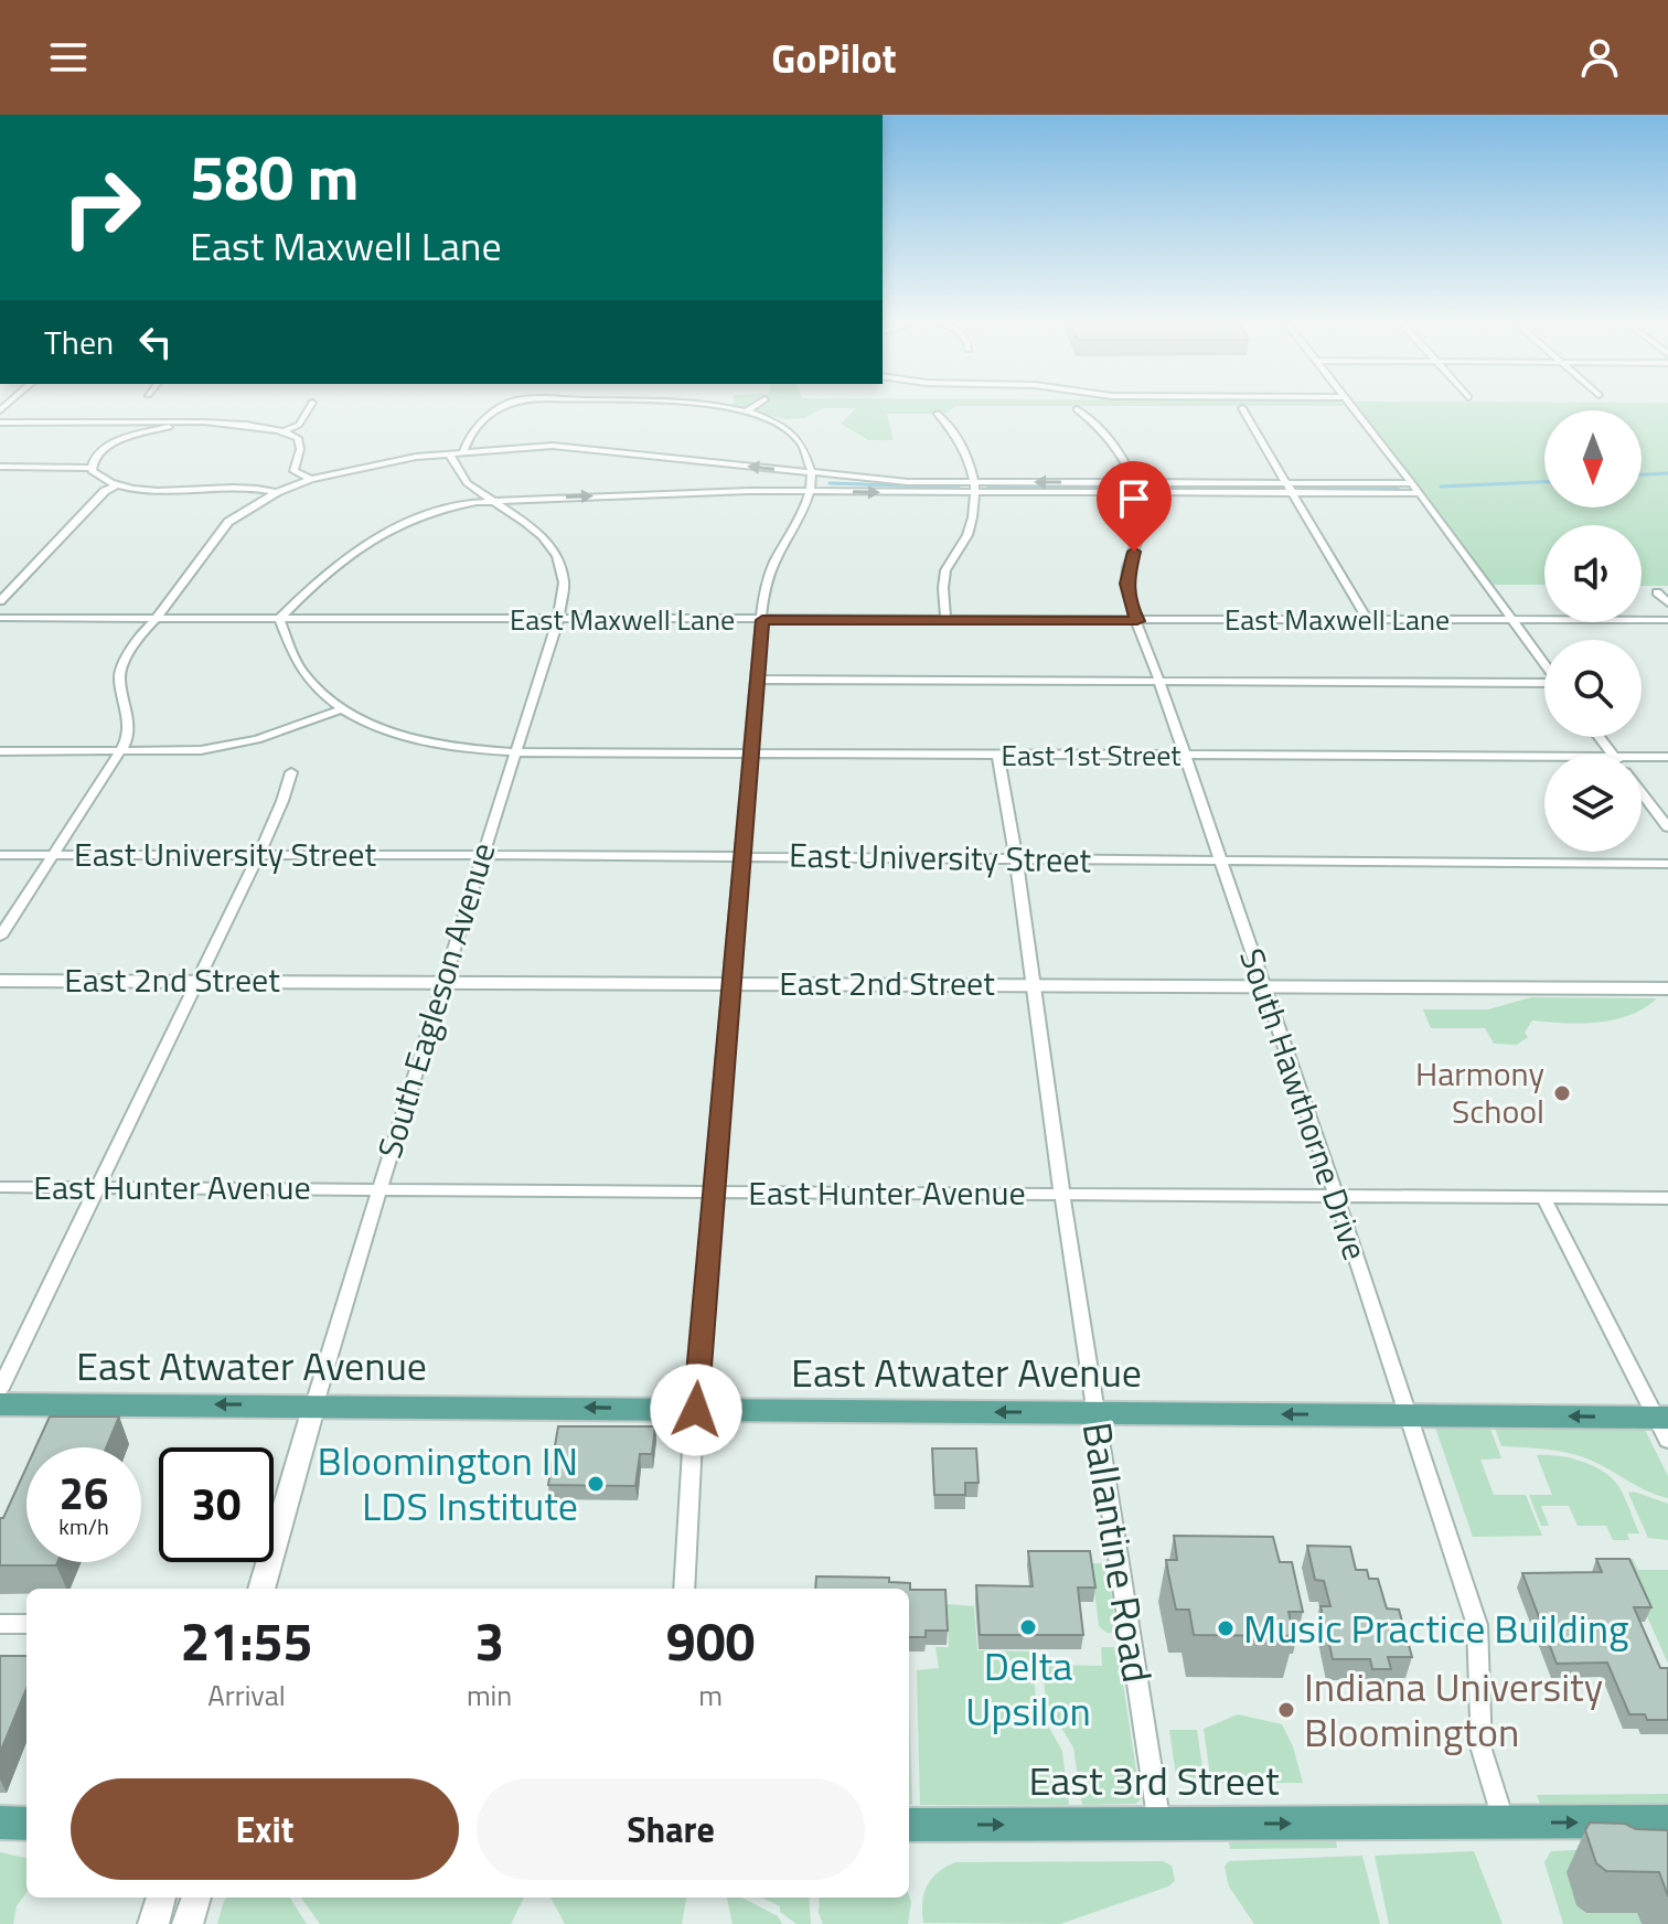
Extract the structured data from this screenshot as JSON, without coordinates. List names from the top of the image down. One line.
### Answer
{"streets":{"main road":["East Atwater Avenue","East 3rd Street"],"street":["East Maxwell Lane","East 1st Street","East University Street","East 2nd Street","South Eagleson Avenue","South Hawthorne Drive","East Hunter Avenue","Ballantine Road"]},"crossings":[["East Maxwell Lane","East 1st Street"],["East Maxwell Lane","South Eagleson Avenue"],["East Maxwell Lane","South Hawthorne Drive"],["East 1st Street","South Eagleson Avenue"],["East 1st Street","South Hawthorne Drive"],["East 1st Street","Ballantine Road"],["East University Street","South Eagleson Avenue"],["East University Street","South Hawthorne Drive"],["East University Street","Ballantine Road"],["East 2nd Street","South Eagleson Avenue"],["East 2nd Street","South Hawthorne Drive"],["East 2nd Street","Ballantine Road"],["South Eagleson Avenue","East Hunter Avenue"],["South Eagleson Avenue","East Atwater Avenue"],["South Hawthorne Drive","East Hunter Avenue"],["South Hawthorne Drive","East Atwater Avenue"],["South Hawthorne Drive","East 3rd Street"],["East Hunter Avenue","Ballantine Road"],["East Atwater Avenue","Ballantine Road"],["Ballantine Road","East 3rd Street"]],"one_way":["East Atwater Avenue","East 3rd Street"],"places":["Harmony School","Bloomington IN LDS Institute","Delta Upsilon","Music Practice Building","Indiana University Bloomington"],"north":"bottom","page":{"header":"GoPilot","turn":["580 m","East Maxwell Lane"],"then":"Then","speed":"26 km/h","limit":"30","eta":["21:55","Arrival","3","min","900","m"],"buttons":["Exit","Share"]}}
